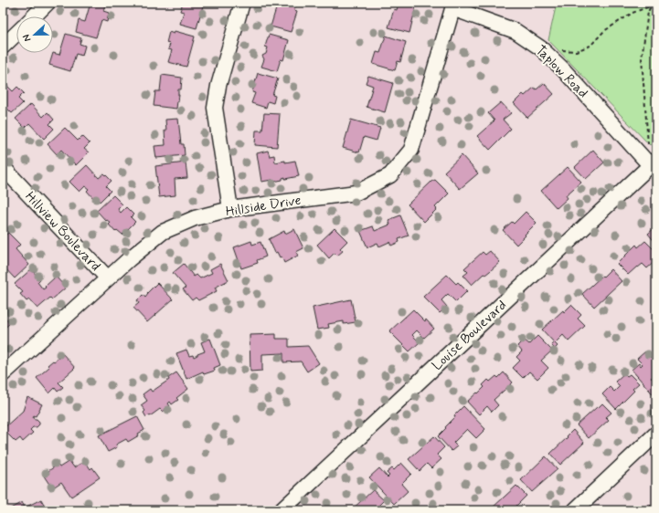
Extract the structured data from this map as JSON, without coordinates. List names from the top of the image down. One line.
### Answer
{"streets":{"street":["Taplow Road","Hillside Drive","Hillview Boulevard","Louise Boulevard"]},"crossings":[["Taplow Road","Hillside Drive"],["Taplow Road","Louise Boulevard"],["Hillside Drive","Hillview Boulevard"]],"north":"left"}
